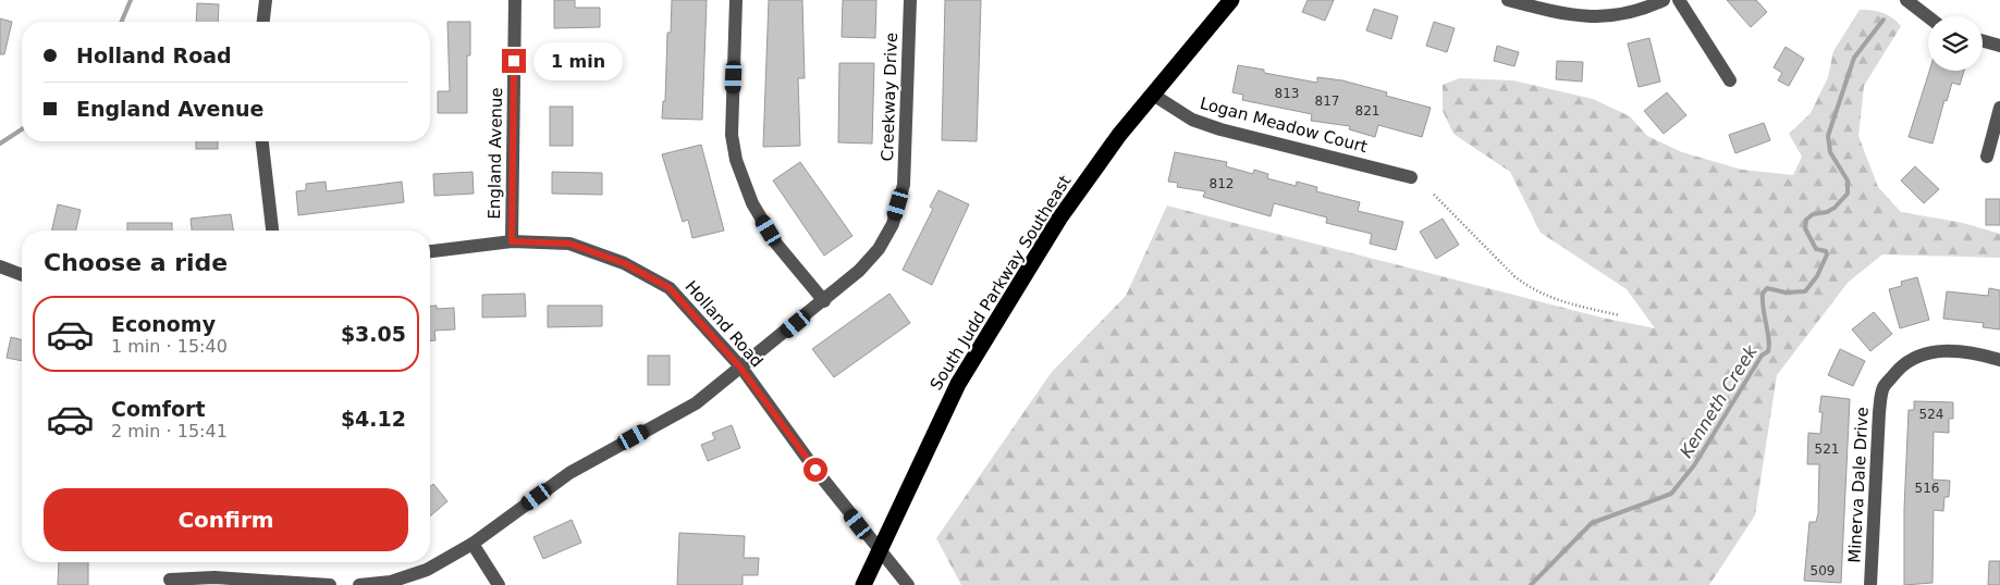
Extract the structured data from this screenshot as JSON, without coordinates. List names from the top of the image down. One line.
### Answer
{"streets":{"highway":["South Judd Parkway Southeast"],"street":["Creekway Drive","Logan Meadow Court","England Avenue","Holland Road","Minerva Dale Drive"]},"crossings":[["Creekway Drive","Holland Road"],["Logan Meadow Court","South Judd Parkway Southeast"],["England Avenue","Holland Road"],["South Judd Parkway Southeast","Holland Road"]],"water":["Kenneth Creek"],"house_numbers":["813","817","821","812","524","521","516","509"],"page":{"banner":["Holland Road","England Avenue"],"bubble":"1 min","heading":"Choose a ride","list":[{"name":"Economy","note":"1 min · 15:40","value":"$3.05"},{"name":"Comfort","note":"2 min · 15:41","value":"$4.12"}],"buttons":"Confirm"}}
